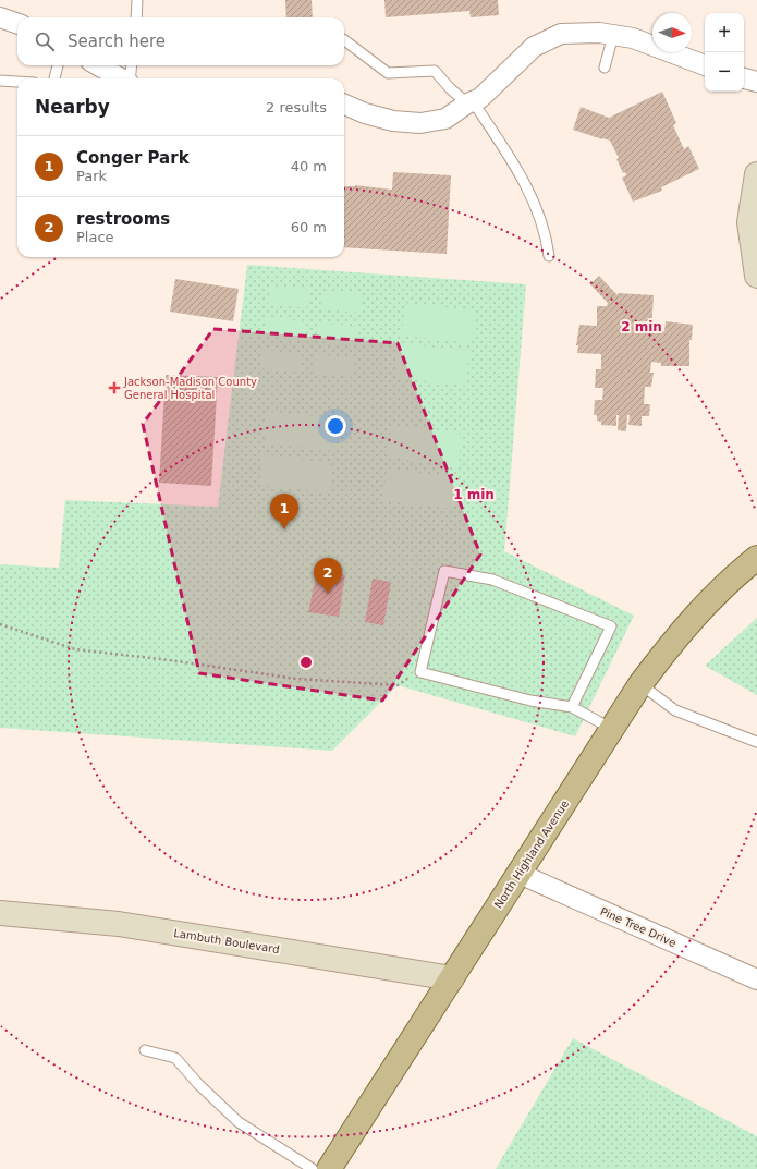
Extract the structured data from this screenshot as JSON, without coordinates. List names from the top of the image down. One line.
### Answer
{"streets":{"main road":["North Highland Avenue"],"street":["Pine Tree Drive","Lambuth Boulevard"]},"crossings":[["North Highland Avenue","Pine Tree Drive"],["North Highland Avenue","Lambuth Boulevard"]],"places":{"health":["Jackson-Madison County General Hospital"]},"north":"right","page":{"map_buttons":["+","−"],"search":"Search here","heading":["Nearby","2 results"],"list":[{"mark":"1","name":"Conger Park","note":"Park","value":"40 m"},{"mark":"2","name":"restrooms","note":"Place","value":"60 m"}],"pins":["1","2"]},"rings":["2 min","1 min"]}
